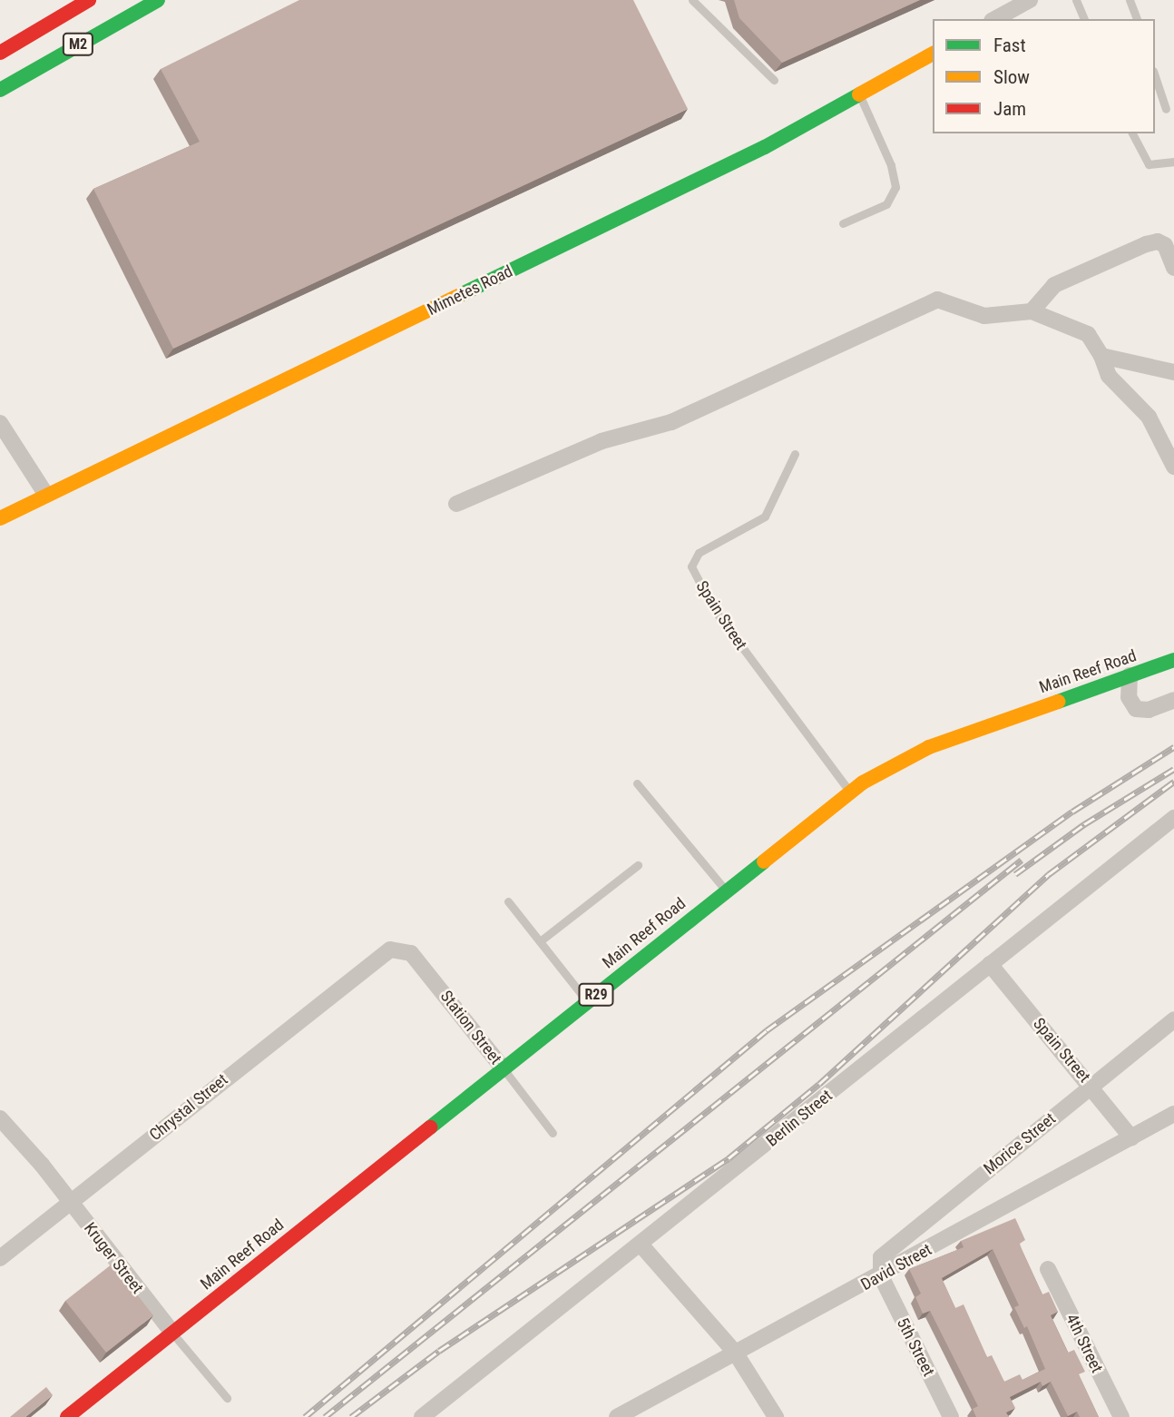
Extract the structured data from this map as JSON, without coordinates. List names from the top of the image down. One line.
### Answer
{"streets":{"main road":["M2","Mimetes Road","Main Reef Road","R29"],"street":["Spain Street","Station Street","Chrystal Street","Berlin Street","Morice Street","Kruger Street","David Street","4th Street","5th Street"]},"crossings":[["Spain Street","Main Reef Road"],["Spain Street","Berlin Street"],["Spain Street","Morice Street"],["Spain Street","David Street"],["Main Reef Road","Station Street"],["Main Reef Road","Kruger Street"],["Station Street","Chrystal Street"],["Chrystal Street","Kruger Street"],["Morice Street","David Street"],["Morice Street","5th Street"],["David Street","5th Street"]],"legend":["Fast","Slow","Jam"]}
